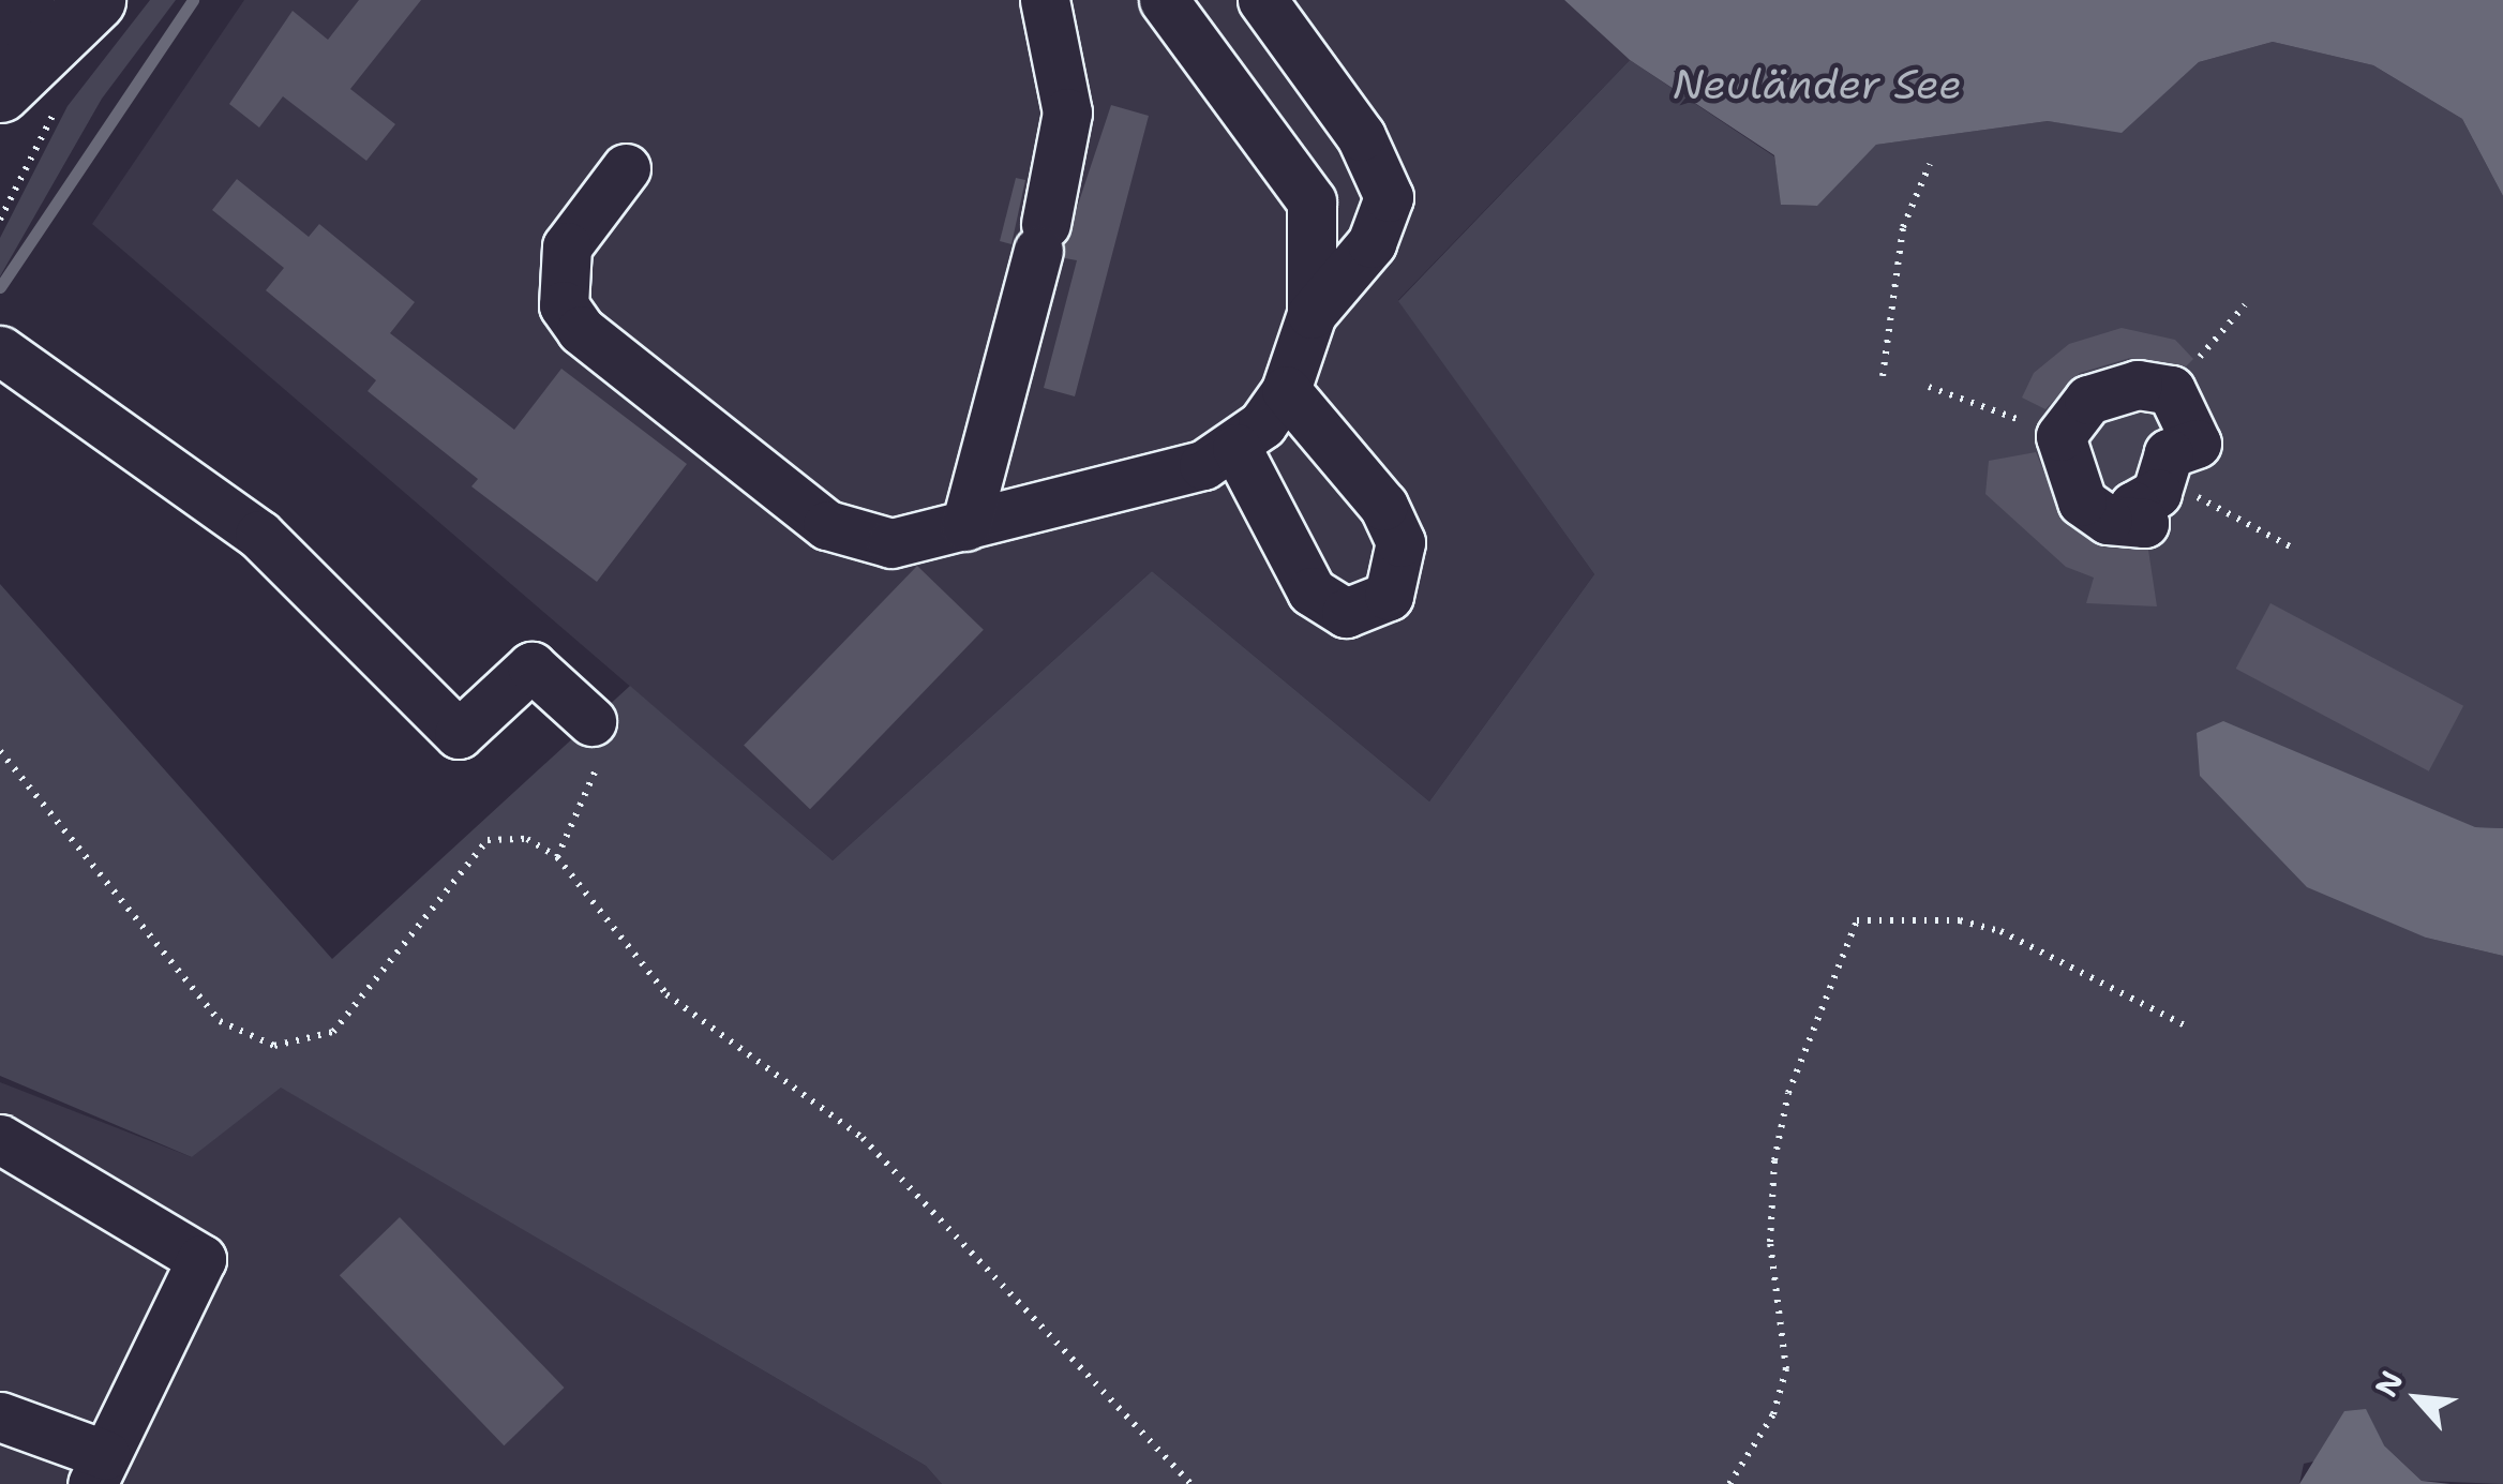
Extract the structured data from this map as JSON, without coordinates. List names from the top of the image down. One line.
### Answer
{"water":["Neuländer See"],"north":"top left"}
